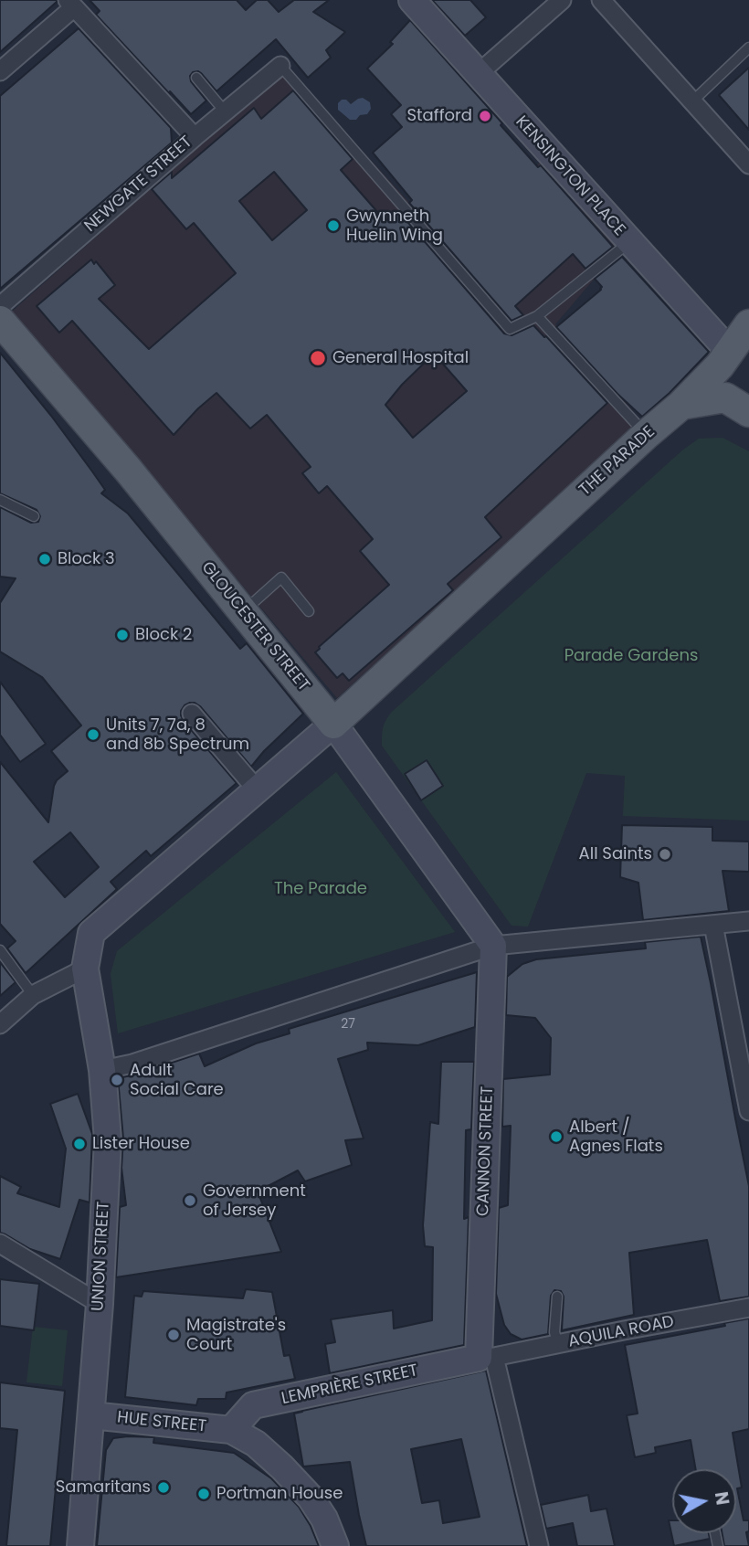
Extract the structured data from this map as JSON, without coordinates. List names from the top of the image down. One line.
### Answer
{"streets":{"main road":["KENSINGTON PLACE","THE PARADE","GLOUCESTER STREET","CANNON STREET","UNION STREET","LEMPRIÈRE STREET","HUE STREET"],"street":["NEWGATE STREET","AQUILA ROAD"]},"crossings":[["KENSINGTON PLACE","THE PARADE"],["THE PARADE","GLOUCESTER STREET"],["THE PARADE","UNION STREET"],["GLOUCESTER STREET","CANNON STREET"],["CANNON STREET","AQUILA ROAD"],["CANNON STREET","LEMPRIÈRE STREET"],["UNION STREET","HUE STREET"],["AQUILA ROAD","LEMPRIÈRE STREET"],["LEMPRIÈRE STREET","HUE STREET"]],"parks":["Parade Gardens","The Parade"],"places":["Stafford","Gwynneth Huelin Wing","General Hospital","Block 3","Block 2","Units 7, 7a, 8 and 8b Spectrum","All Saints","Adult Social Care","Albert / Agnes Flats","Lister House","Government of Jersey","Magistrate's Court","Samaritans","Portman House"],"house_numbers":["27"],"north":"right"}
